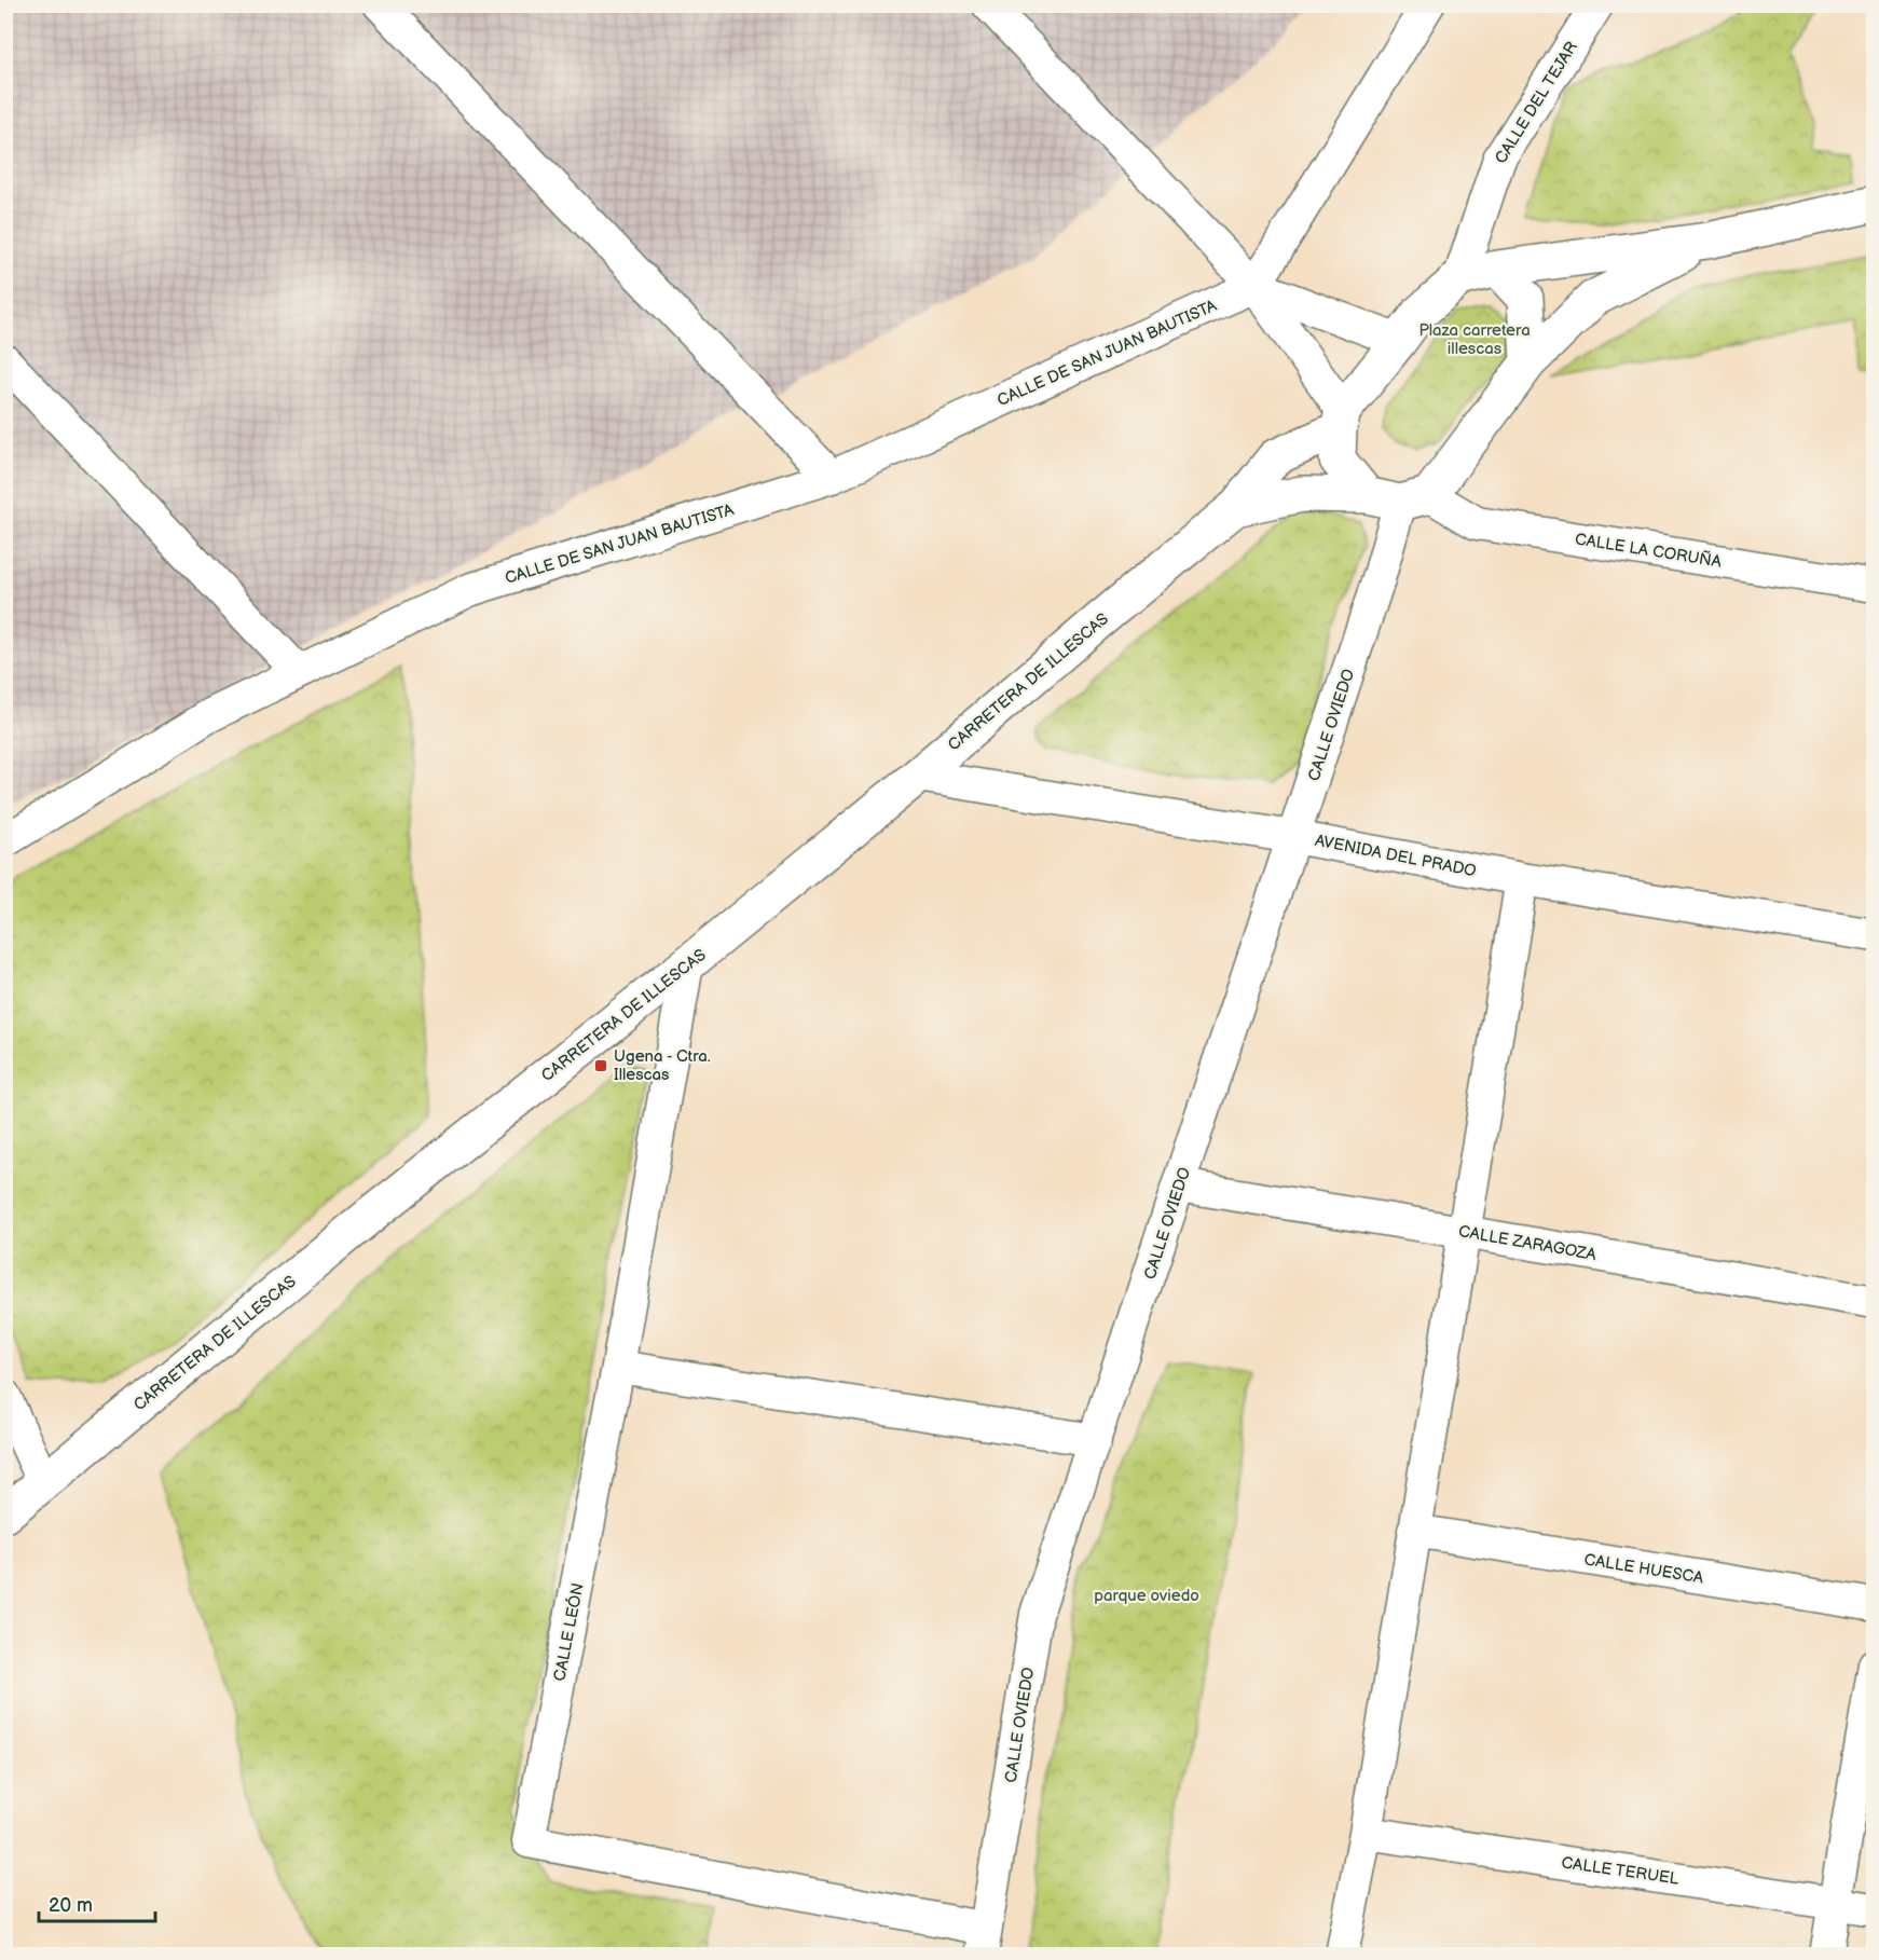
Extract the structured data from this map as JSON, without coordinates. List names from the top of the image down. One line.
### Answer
{"streets":{"street":["CALLE DEL TEJAR","CALLE DE SAN JUAN BAUTISTA","CALLE LA CORUÑA","CARRETERA DE ILLESCAS","CALLE OVIEDO","AVENIDA DEL PRADO","CALLE ZARAGOZA","CALLE HUESCA","CALLE LEÓN","CALLE TERUEL"]},"crossings":[["CALLE LA CORUÑA","CARRETERA DE ILLESCAS"],["CALLE LA CORUÑA","CALLE OVIEDO"],["CARRETERA DE ILLESCAS","CALLE OVIEDO"],["CARRETERA DE ILLESCAS","AVENIDA DEL PRADO"],["CARRETERA DE ILLESCAS","CALLE LEÓN"],["CALLE OVIEDO","AVENIDA DEL PRADO"],["CALLE OVIEDO","CALLE ZARAGOZA"],["CALLE OVIEDO","CALLE LEÓN"]],"parks":["Plaza carretera illescas","parque oviedo"],"places":{"transit":["Ugena - Ctra. Illescas"]},"scale_bar":"20 m"}
